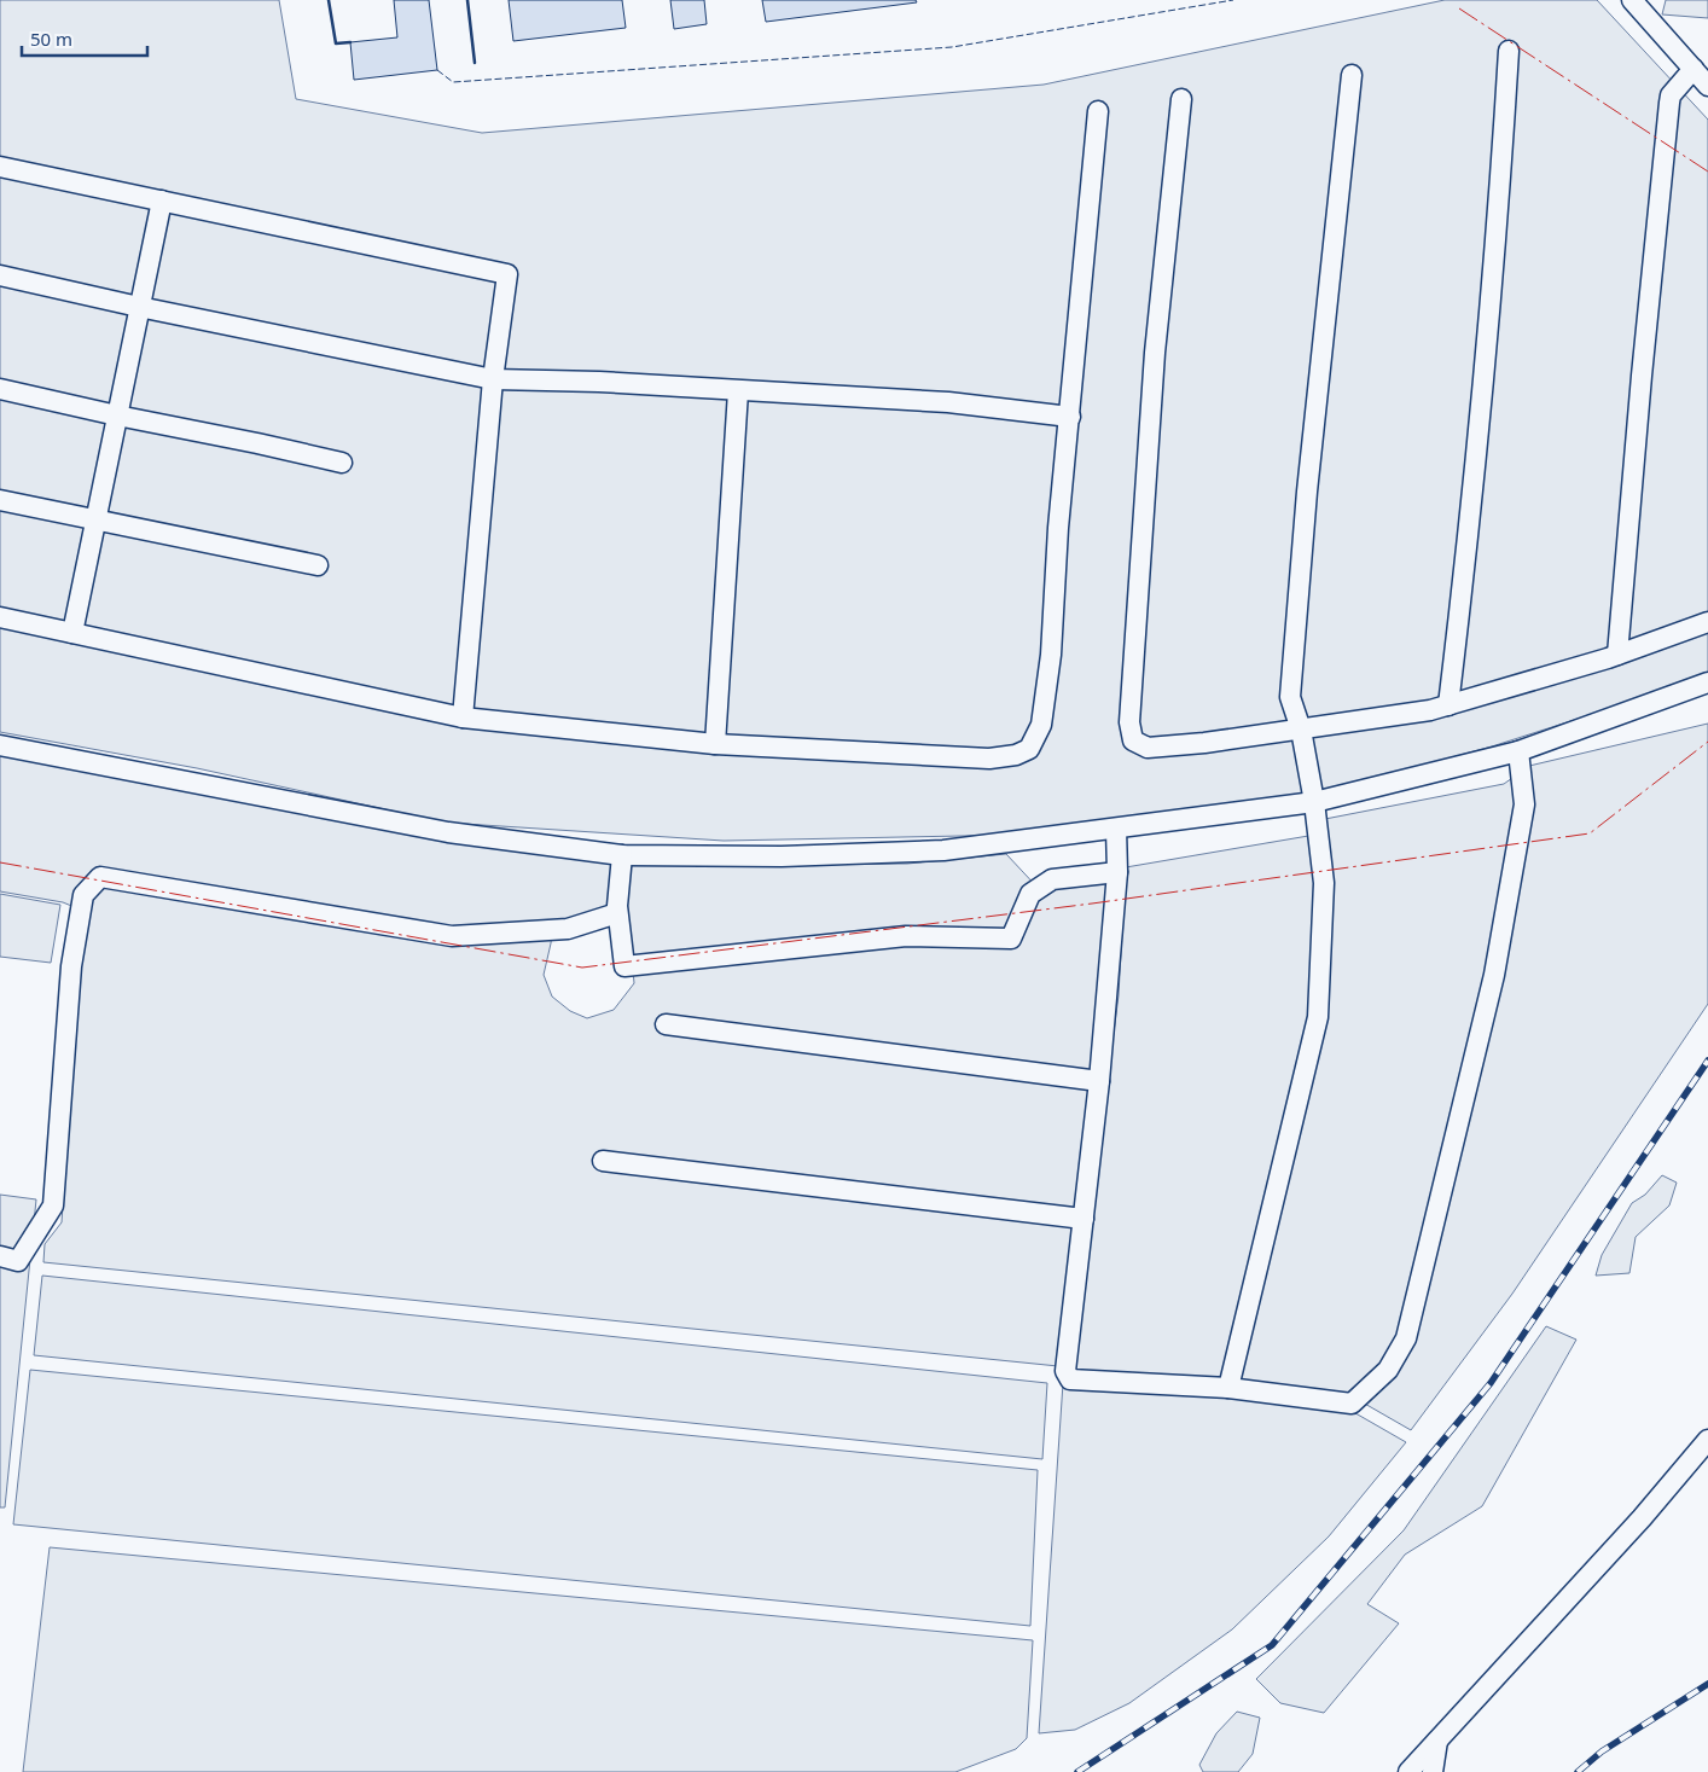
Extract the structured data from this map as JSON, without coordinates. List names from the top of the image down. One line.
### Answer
{"scale_bar":"50 m"}
